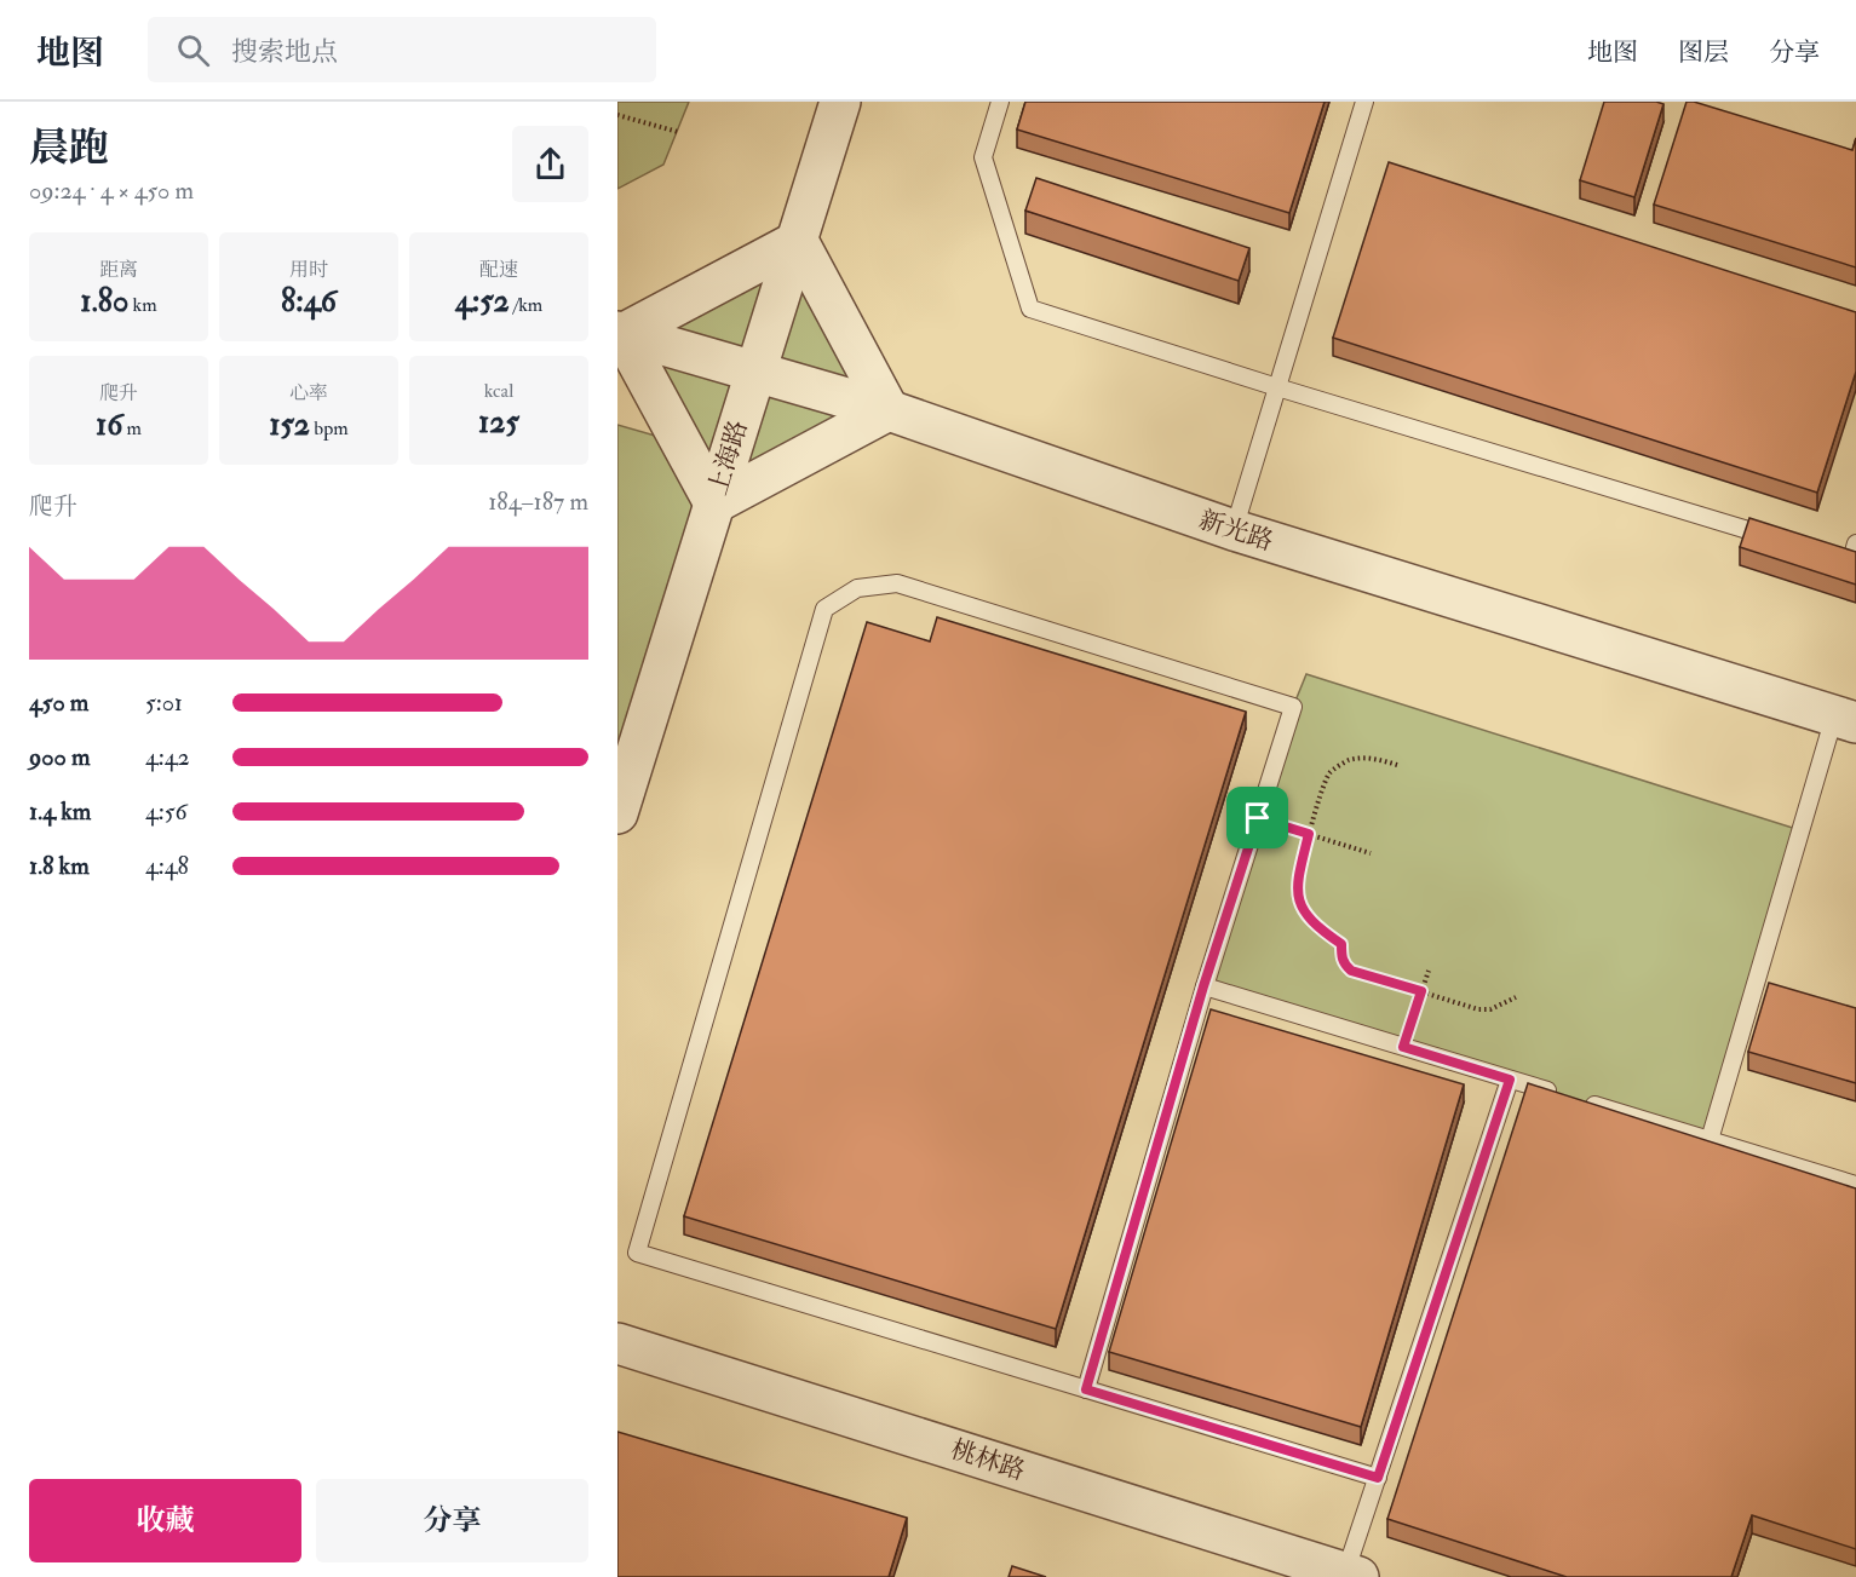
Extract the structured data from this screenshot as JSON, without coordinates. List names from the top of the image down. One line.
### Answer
{"streets":{"street":["上海路","新光路","桃林路"]},"crossings":[["上海路","新光路"]],"page":{"header":"地图","search":"搜索地点","nav":["地图","图层","分享"],"heading":["晨跑","09:24 · 4 × 450 m"],"stats":[["距离","1.80 km"],["用时","8:46"],["配速","4:52 /km"],["爬升","16 m"],["心率","152 bpm"],["kcal","125"]],"chart":["爬升","184–187 m"],"list":[{"name":"450 m","note":"5:01"},{"name":"900 m","note":"4:42"},{"name":"1.4 km","note":"4:56"},{"name":"1.8 km","note":"4:48"}],"buttons":["收藏","分享"]}}
